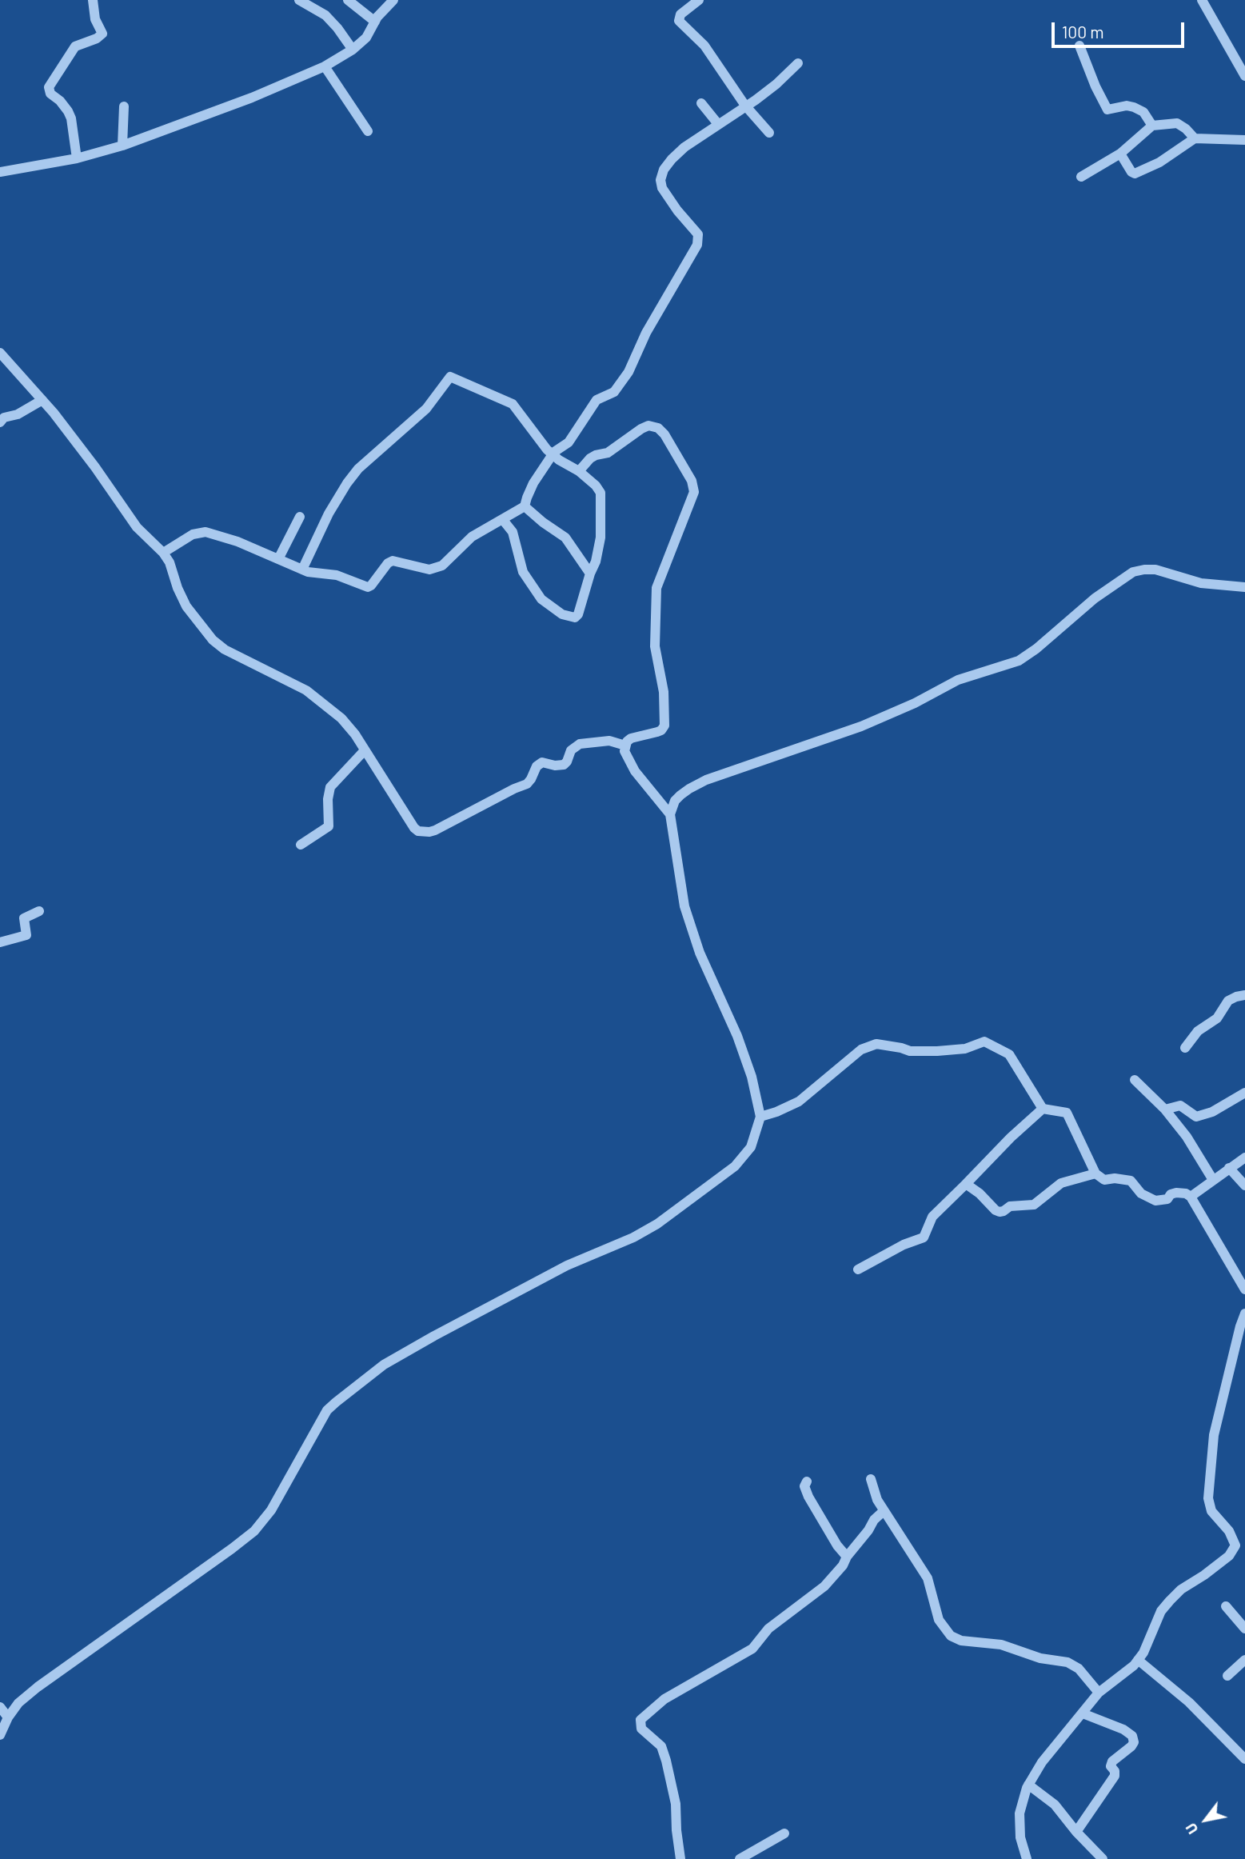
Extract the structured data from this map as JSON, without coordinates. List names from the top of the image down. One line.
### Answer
{"scale_bar":"100 m","north":"bottom left"}
